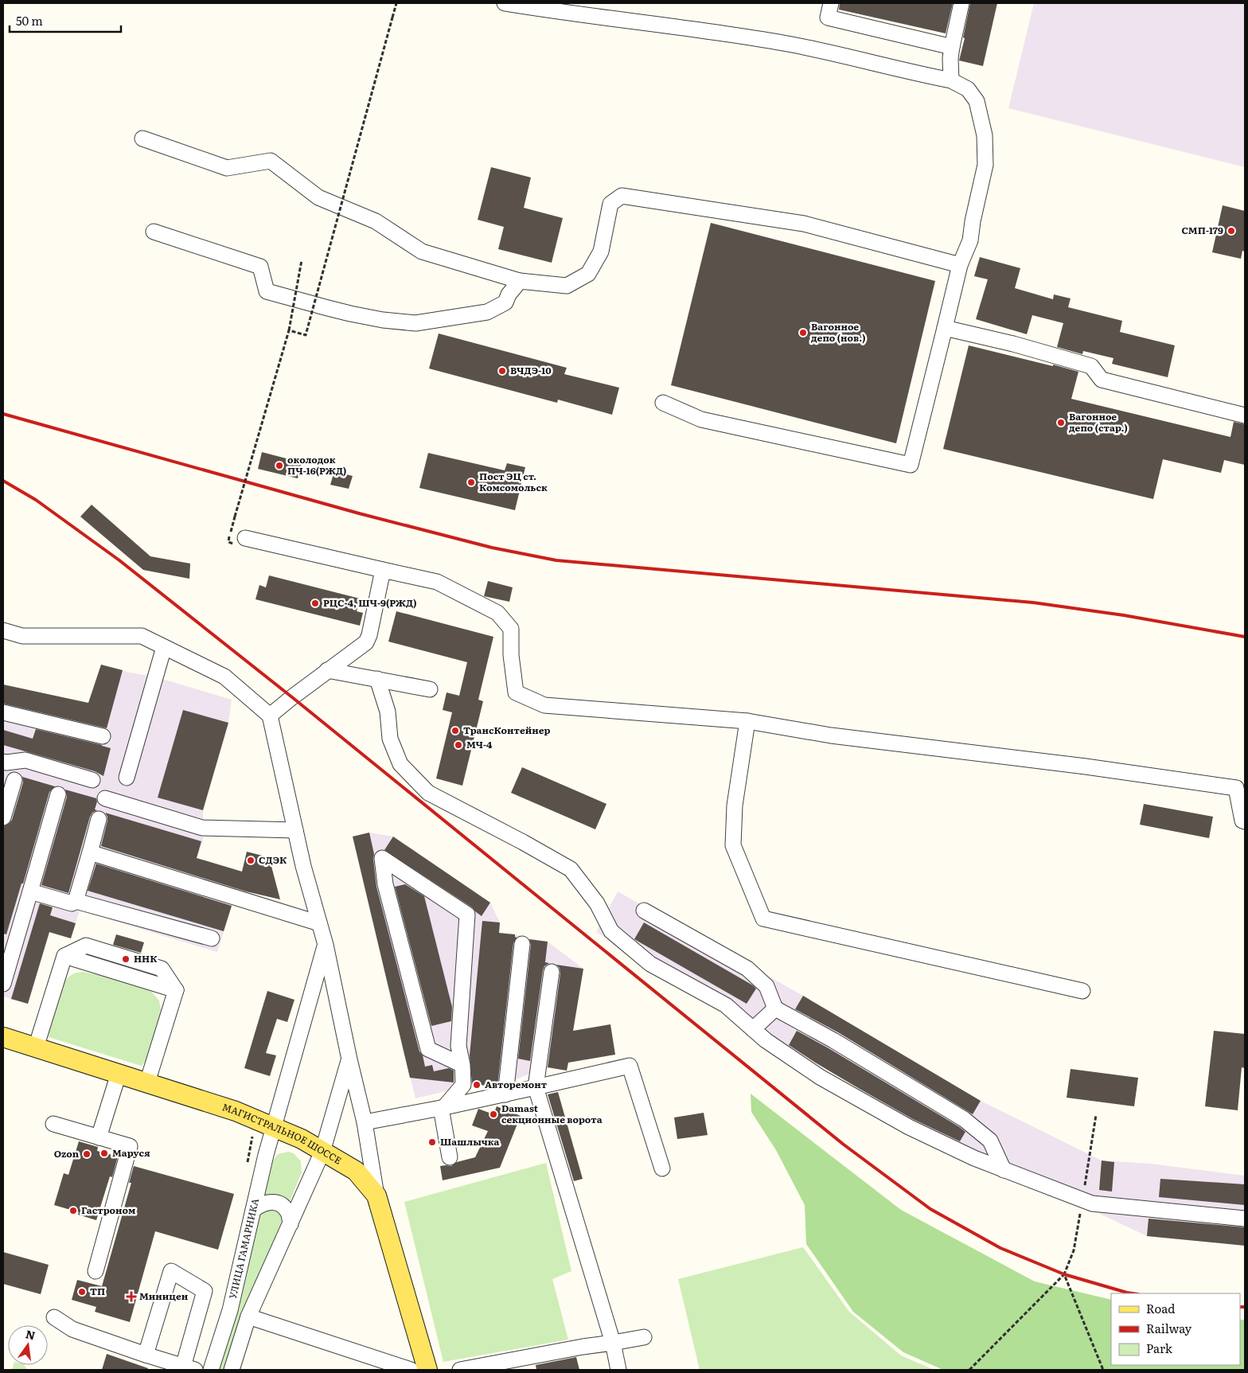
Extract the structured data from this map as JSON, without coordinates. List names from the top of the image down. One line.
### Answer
{"streets":{"main road":["МАГИСТРАЛЬНОЕ ШОССЕ"],"street":["УЛИЦА ГАМАРНИКА"]},"crossings":[["МАГИСТРАЛЬНОЕ ШОССЕ","УЛИЦА ГАМАРНИКА"]],"places":{"other":["СМП-179","Вагонное депо (нов.)","ВЧДЭ-10","Вагонное депо (стар.)","околодок ПЧ-16(РЖД)","Пост ЭЦ ст. Комсомольск","РЦС-4, ШЧ-9(РЖД)","ТрансКонтейнер","МЧ-4","СДЭК","ННК","Авторемонт","Damast секционные ворота","Шашлычка","Маруся","Ozon","Гастроном","ТП"],"health":["Миницен"]},"legend":["Road","Railway","Park"],"scale_bar":"50 m","north":"top"}
